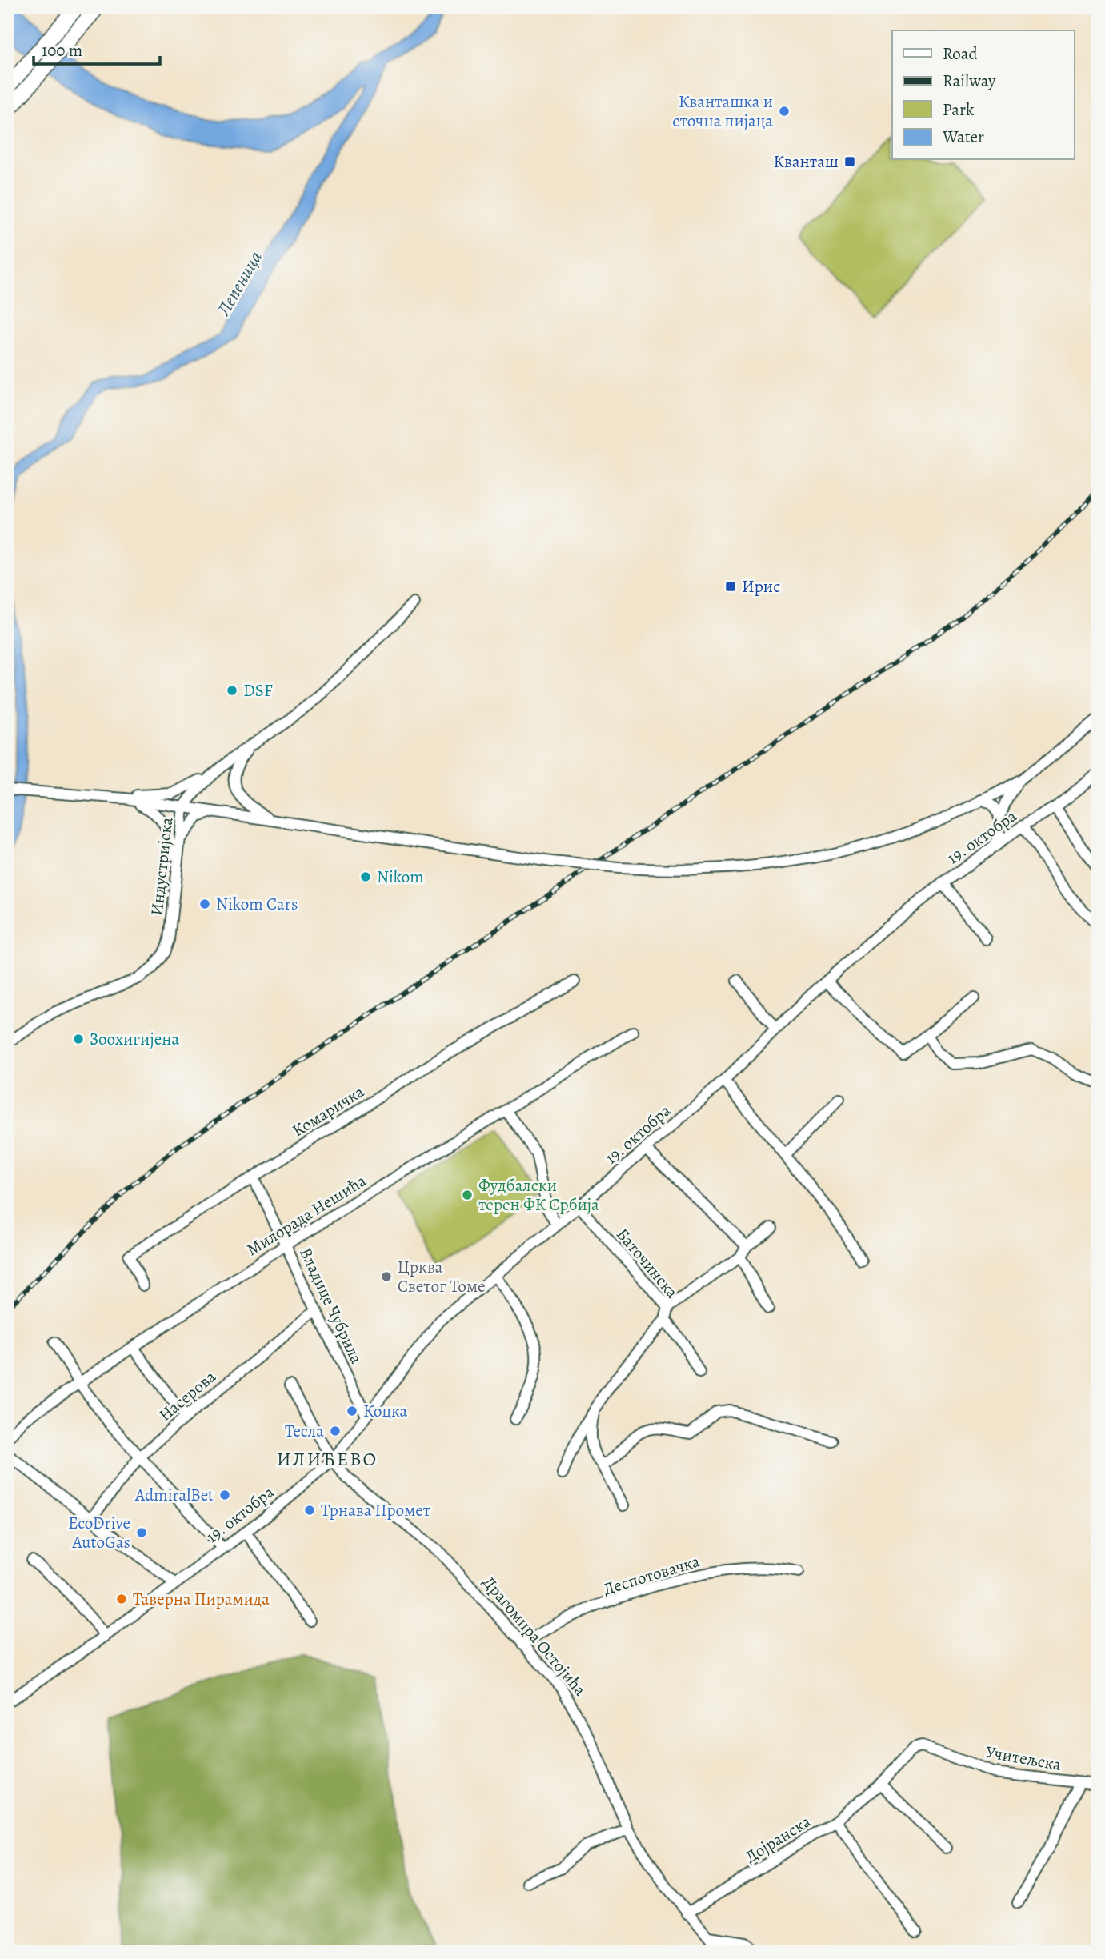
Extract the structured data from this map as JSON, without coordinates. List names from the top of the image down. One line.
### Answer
{"streets":{"street":["19. октобра","Индустријска","Комаричка","Милорада Нешића","Баточинска","Владице Чубрила","Насерова","Деспотовачка","Драгомира Остојића","Учитељска","Дојранска"]},"crossings":[["19. октобра","Баточинска"],["19. октобра","Владице Чубрила"],["19. октобра","Драгомира Остојића"],["Комаричка","Владице Чубрила"],["Милорада Нешића","Владице Чубрила"],["Владице Чубрила","Насерова"],["Деспотовачка","Драгомира Остојића"],["Драгомира Остојића","Дојранска"],["Учитељска","Дојранска"]],"districts":["ИЛИЋЕВО"],"water":["Лепеница"],"places":{"other":["Кванташка и сточна пијаца","DSF","Nikom","Nikom Cars","Зоохигијена","Фудбалски терен ФК Србија","Црква Светог Томе","Коцка","Тесла","AdmiralBet","Трнава Промет","EcoDrive AutoGas","Таверна Пирамида"],"transit":["Кванташ","Ирис"]},"legend":["Road","Railway","Park","Water"],"scale_bar":"100 m"}
